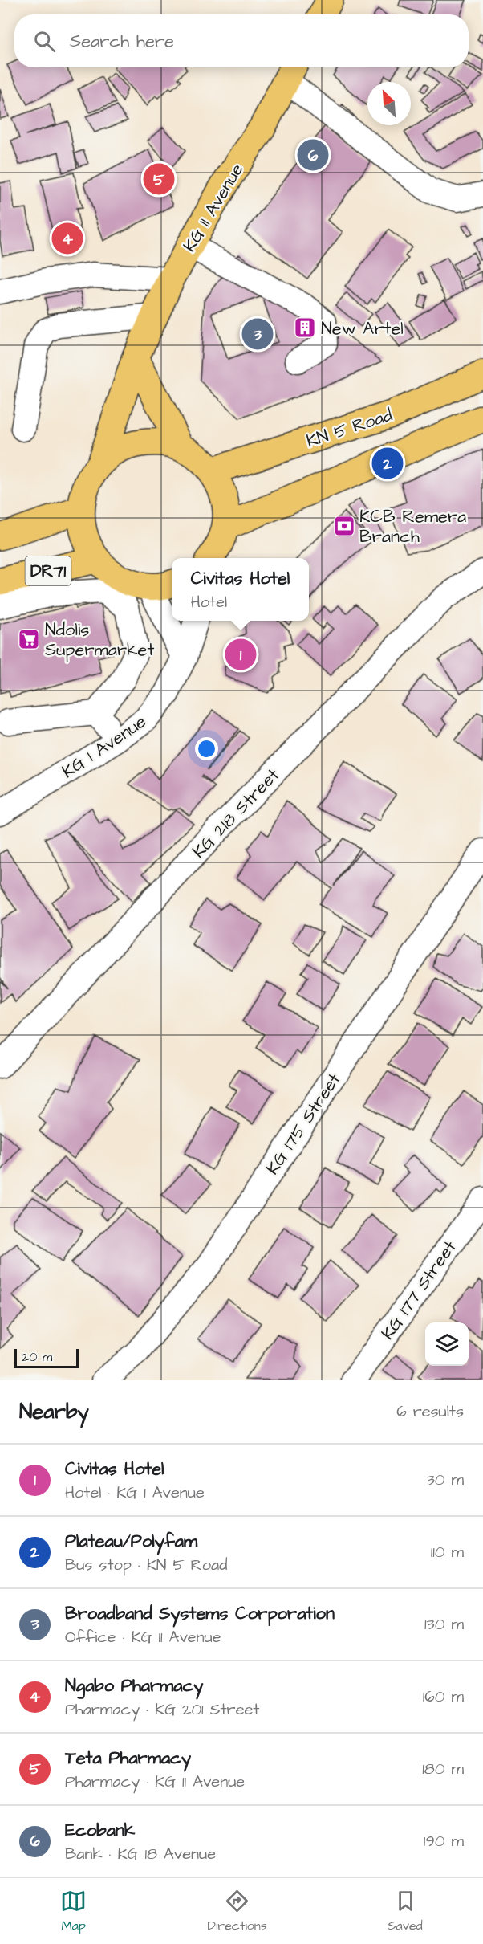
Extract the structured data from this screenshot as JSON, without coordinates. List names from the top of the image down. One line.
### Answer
{"streets":{"main road":["KG 11 Avenue","KN 5 Road","DR71"],"street":["KG 1 Avenue","KG 218 Street","KG 175 Street","KG 177 Street"]},"crossings":[["KG 11 Avenue","DR71"],["KN 5 Road","DR71"]],"places":{"building":["New Artel"],"bank":["KCB Remera Branch"],"supermarket":["Ndolis Supermarket"]},"scale_bar":"20 m","north":"top left","page":{"search":"Search here","pins":["6","5","4","3","2","1"],"popup":["Civitas Hotel","Hotel"],"scale":"20 m","heading":["Nearby","6 results"],"list":[{"mark":"1","name":"Civitas Hotel","note":"Hotel · KG 1 Avenue","value":"30 m"},{"mark":"2","name":"Plateau/Polyfam","note":"Bus stop · KN 5 Road","value":"110 m"},{"mark":"3","name":"Broadband Systems Corporation","note":"Office · KG 11 Avenue","value":"130 m"},{"mark":"4","name":"Ngabo Pharmacy","note":"Pharmacy · KG 201 Street","value":"160 m"},{"mark":"5","name":"Teta Pharmacy","note":"Pharmacy · KG 11 Avenue","value":"180 m"},{"mark":"6","name":"Ecobank","note":"Bank · KG 18 Avenue","value":"190 m"}],"nav":["Map","Directions","Saved"]}}
